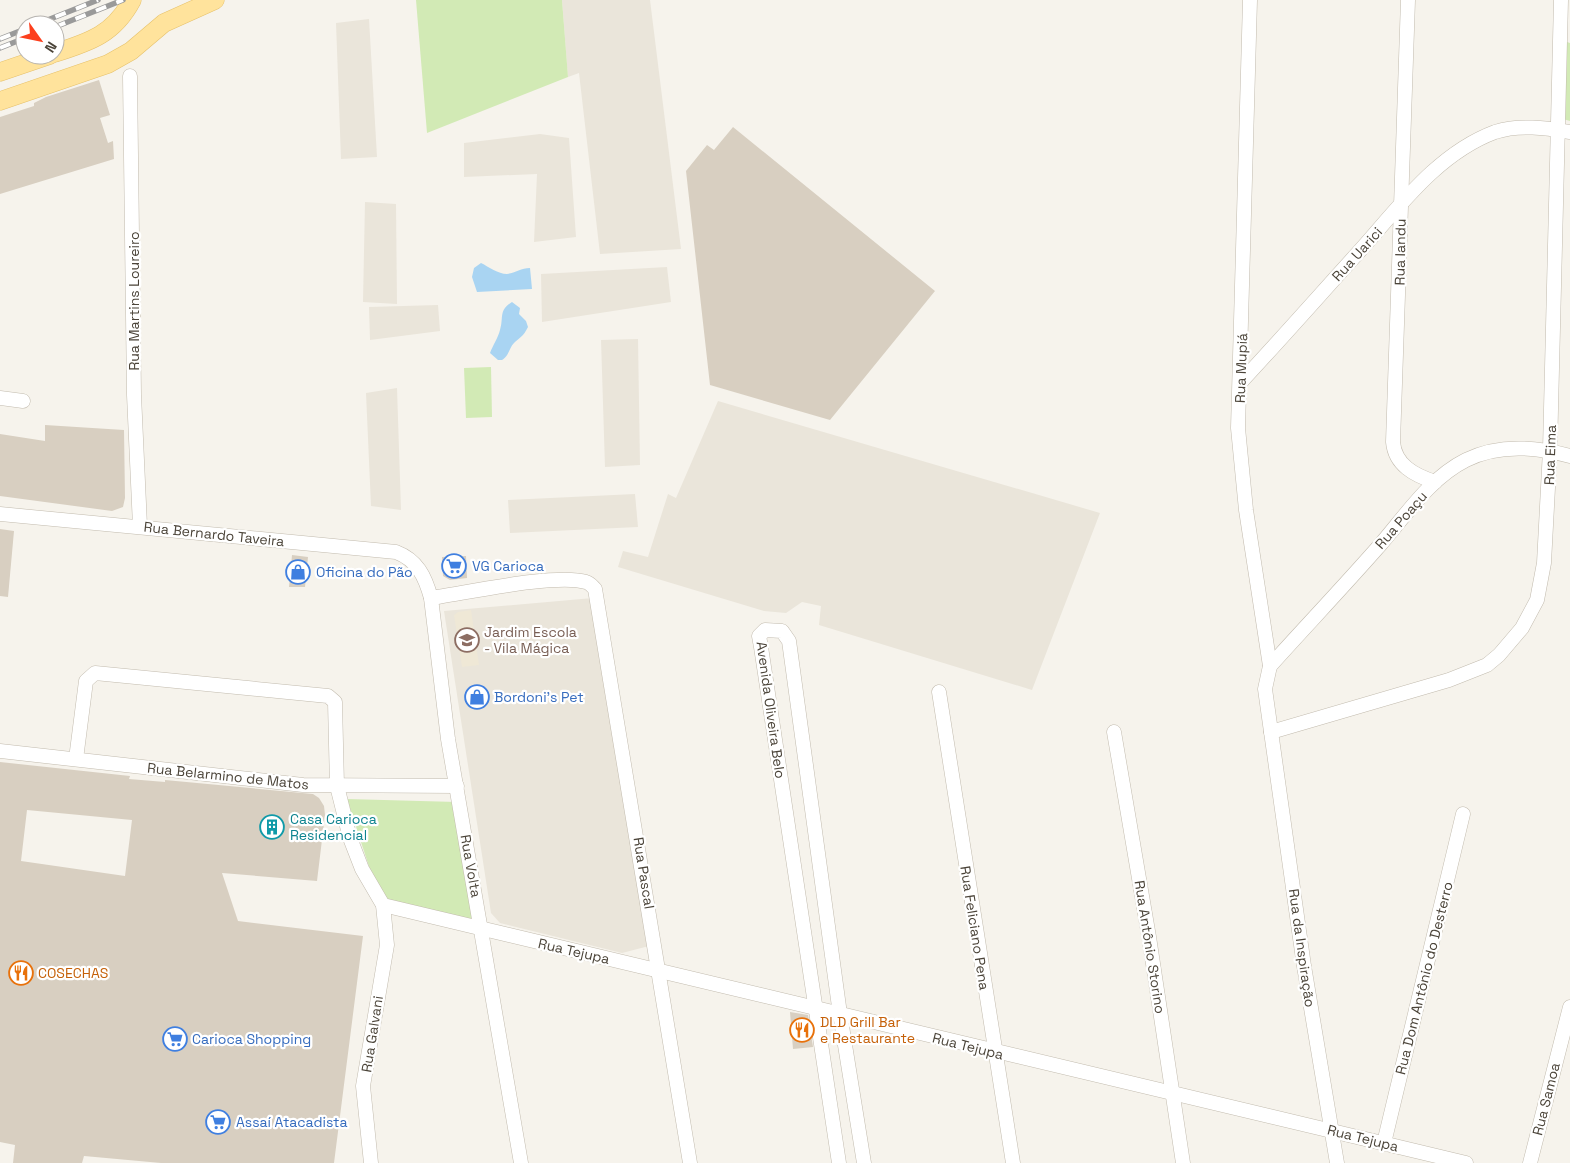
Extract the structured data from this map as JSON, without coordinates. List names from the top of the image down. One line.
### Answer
{"streets":{"street":["Rua Iandu","Rua Uarici","Rua Martins Loureiro","Rua Mupiá","Rua Eima","Rua Poaçu","Rua Bernardo Taveira","Avenida Oliveira Belo","Rua Belarmino de Matos","Rua Volta","Rua Pascal","Rua Feliciano Pena","Rua Antônio Storino","Rua da Inspiração","Rua Tejupa","Rua Dom Antônio do Desterro","Rua Galvani","Rua Samoa"]},"crossings":[["Rua Iandu","Rua Uarici"],["Rua Iandu","Rua Poaçu"],["Rua Uarici","Rua Mupiá"],["Rua Uarici","Rua Eima"],["Rua Martins Loureiro","Rua Bernardo Taveira"],["Rua Mupiá","Rua Eima"],["Rua Mupiá","Rua Poaçu"],["Rua Mupiá","Rua da Inspiração"],["Rua Eima","Rua Poaçu"],["Rua Eima","Rua da Inspiração"],["Rua Bernardo Taveira","Rua Volta"],["Avenida Oliveira Belo","Rua Tejupa"],["Rua Belarmino de Matos","Rua Volta"],["Rua Volta","Rua Pascal"],["Rua Volta","Rua Tejupa"],["Rua Pascal","Rua Tejupa"],["Rua Feliciano Pena","Rua Tejupa"],["Rua Antônio Storino","Rua Tejupa"],["Rua da Inspiração","Rua Tejupa"],["Rua Tejupa","Rua Dom Antônio do Desterro"],["Rua Tejupa","Rua Galvani"]],"places":{"supermarket":["VG Carioca","Carioca Shopping","Assaí Atacadista"],"shop":["Oficina do Pão","Bordoni's Pet"],"school or university":["Jardim Escola - Vila Mágica"],"building":["Casa Carioca Residencial"],"restaurant":["COSECHAS","DLD Grill Bar e Restaurante"]},"north":"bottom right"}
